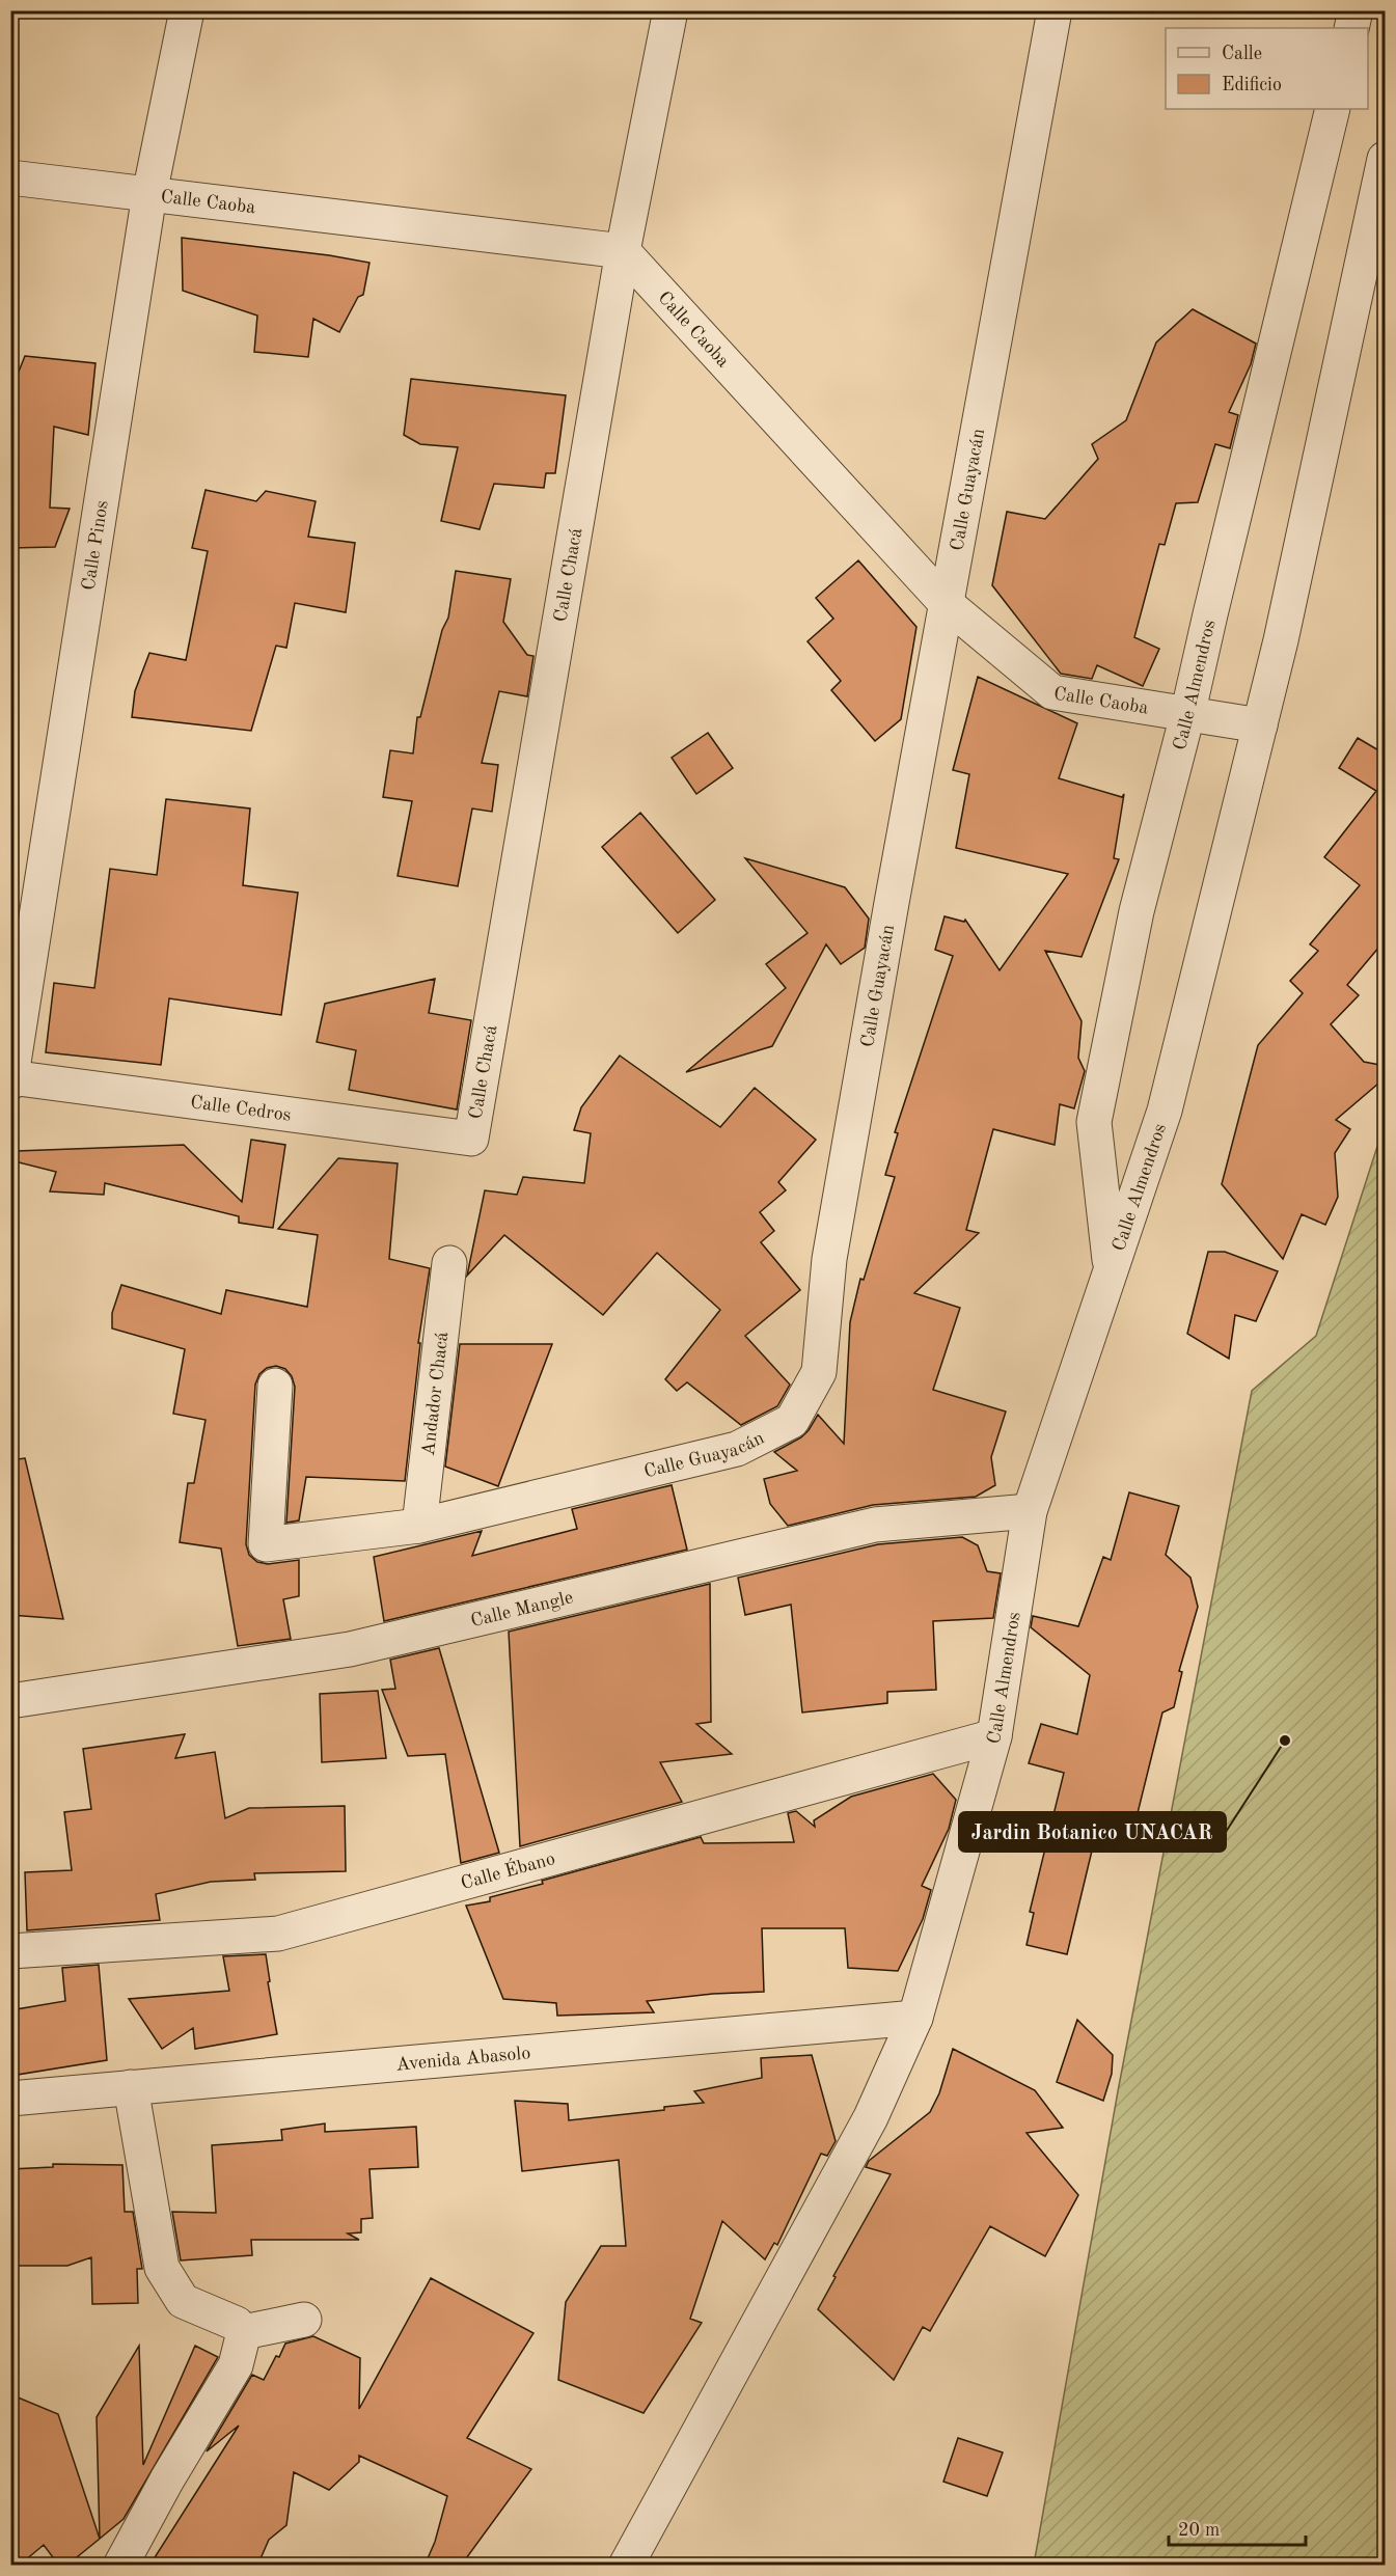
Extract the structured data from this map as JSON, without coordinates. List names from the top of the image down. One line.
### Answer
{"streets":{"street":["Calle Caoba","Calle Guayacán","Calle Pinos","Calle Chacá","Calle Almendros","Calle Cedros","Andador Chacá","Calle Mangle","Calle Ébano","Avenida Abasolo"]},"crossings":[["Calle Caoba","Calle Guayacán"],["Calle Caoba","Calle Pinos"],["Calle Caoba","Calle Chacá"],["Calle Caoba","Calle Almendros"],["Calle Guayacán","Andador Chacá"],["Calle Pinos","Calle Cedros"],["Calle Chacá","Calle Cedros"],["Calle Almendros","Calle Mangle"],["Calle Almendros","Calle Ébano"],["Calle Almendros","Avenida Abasolo"]],"places":["Jardin Botanico UNACAR"],"legend":["Calle","Edificio"],"scale_bar":"20 m"}
